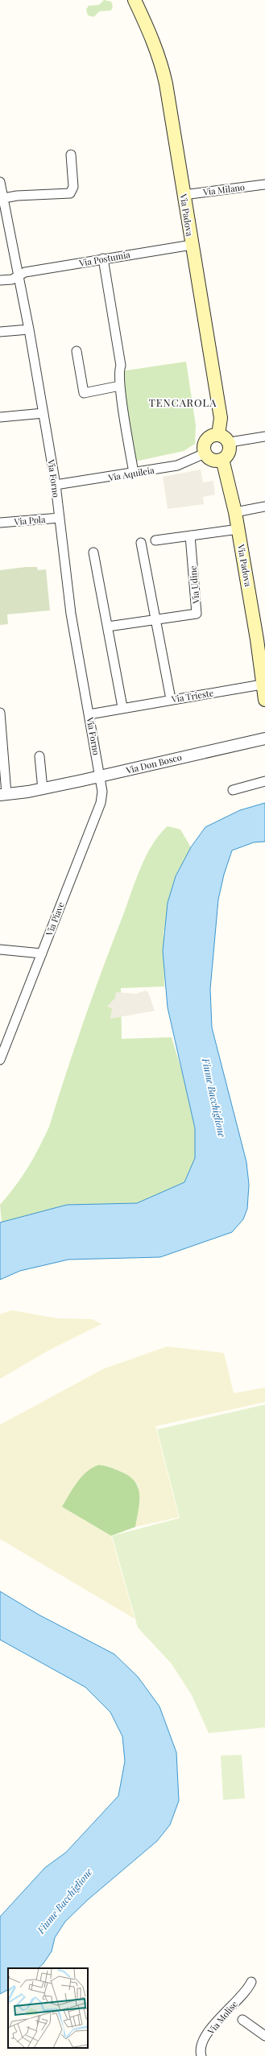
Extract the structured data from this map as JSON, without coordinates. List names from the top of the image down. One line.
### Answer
{"streets":{"main road":["Via Padova"],"street":["Via Milano","Via Postumia","Via Aquileia","Via Forno","Via Pola","Via Udine","Via Trieste","Via Don Bosco","Via Piave","Via Molise"]},"crossings":[["Via Milano","Via Padova"],["Via Padova","Via Postumia"],["Via Padova","Via Aquileia"],["Via Padova","Via Trieste"],["Via Postumia","Via Forno"],["Via Aquileia","Via Forno"],["Via Forno","Via Pola"],["Via Forno","Via Trieste"],["Via Forno","Via Don Bosco"],["Via Forno","Via Piave"],["Via Don Bosco","Via Piave"]],"districts":["TENCAROLA"],"water":["Fiume Bacchiglione"]}
